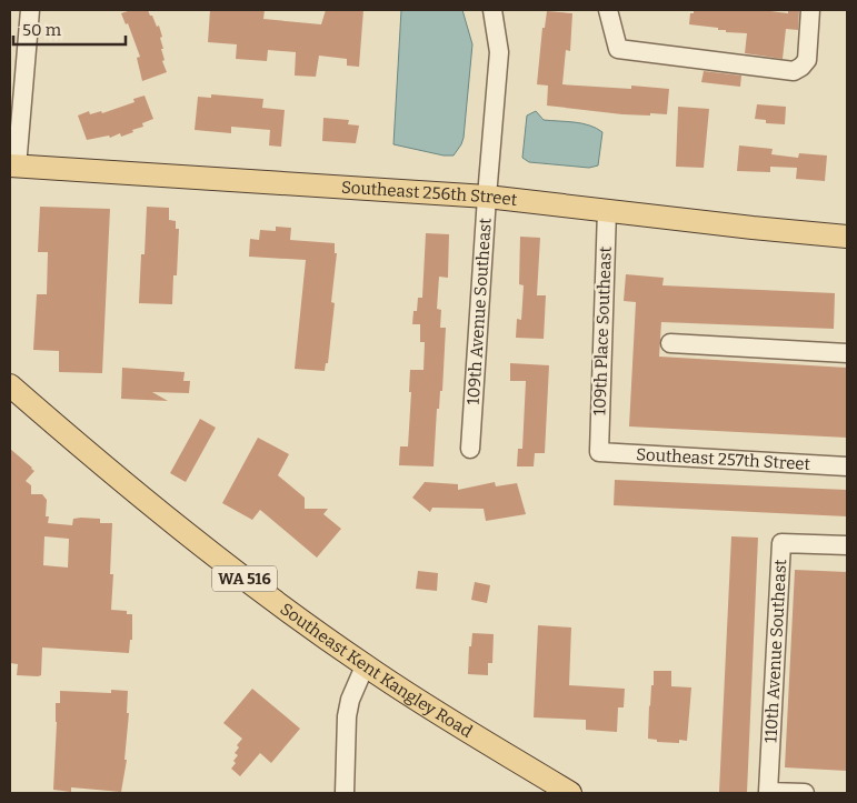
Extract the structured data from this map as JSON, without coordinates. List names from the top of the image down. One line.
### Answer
{"streets":{"main road":["Southeast 256th Street","WA 516","Southeast Kent Kangley Road"],"street":["109th Avenue Southeast","109th Place Southeast","Southeast 257th Street","110th Avenue Southeast"]},"crossings":[["Southeast 256th Street","109th Avenue Southeast"],["Southeast 256th Street","109th Place Southeast"],["109th Place Southeast","Southeast 257th Street"]],"scale_bar":"50 m"}
